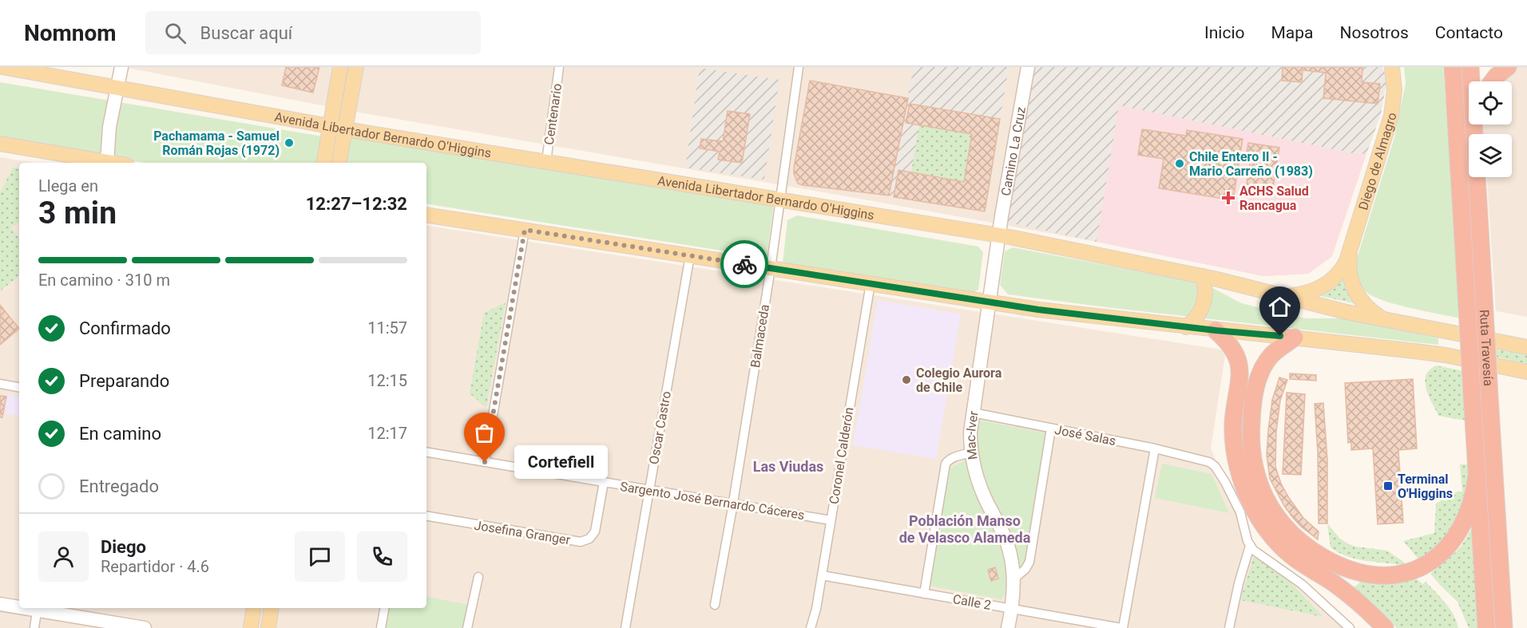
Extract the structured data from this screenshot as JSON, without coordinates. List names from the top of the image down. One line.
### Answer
{"streets":{"highway":["Ruta Travesía"],"main road":["Avenida Libertador Bernardo O'Higgins","Diego de Almagro"],"street":["Centenario","Camino La Cruz","Balmaceda","Oscar Castro","Mac-Iver","José Salas","Coronel Calderón","Sargento José Bernardo Cáceres","Josefina Granger","Calle 2"]},"crossings":[["Centenario","Avenida Libertador Bernardo O'Higgins"],["Avenida Libertador Bernardo O'Higgins","Camino La Cruz"],["Avenida Libertador Bernardo O'Higgins","Diego de Almagro"],["Avenida Libertador Bernardo O'Higgins","Balmaceda"],["Avenida Libertador Bernardo O'Higgins","Mac-Iver"],["Camino La Cruz","Mac-Iver"],["Balmaceda","Sargento José Bernardo Cáceres"],["Oscar Castro","Sargento José Bernardo Cáceres"],["Mac-Iver","José Salas"],["Mac-Iver","Calle 2"],["Coronel Calderón","Sargento José Bernardo Cáceres"],["Coronel Calderón","Calle 2"],["Sargento José Bernardo Cáceres","Josefina Granger"]],"districts":["Las Viudas","Población Manso de Velasco Alameda"],"places":{"other":["Pachamama - Samuel Román Rojas (1972)","Chile Entero II - Mario Carreño (1983)","Colegio Aurora de Chile","Cortefiell"],"health":["ACHS Salud Rancagua"],"transit":["Terminal O'Higgins"]},"page":{"header":"Nomnom","search":"Buscar aquí","nav":["Inicio","Mapa","Nosotros","Contacto"],"heading":["3 min","Llega en","12:27–12:32"],"panel":["Diego","Repartidor · 4.6"],"bar":"En camino · 310 m","list":[["Confirmado","11:57"],["Preparando","12:15"],["En camino","12:17"],"Entregado"],"bubble":"Cortefiell"}}
